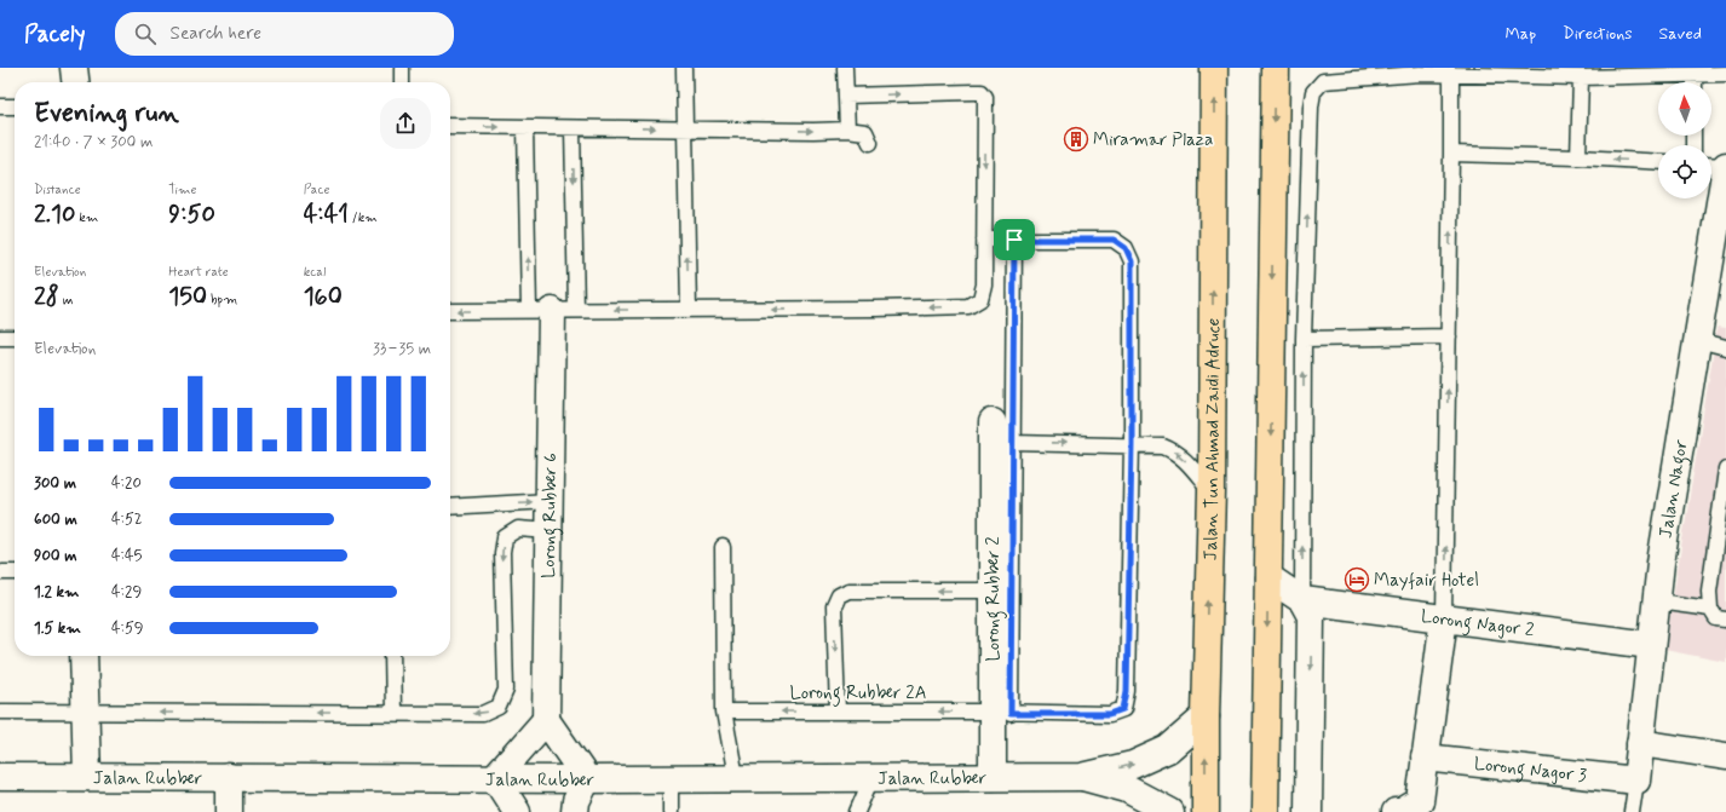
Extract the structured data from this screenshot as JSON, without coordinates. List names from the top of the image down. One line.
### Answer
{"streets":{"main road":["Jalan Tun Ahmad Zaidi Adruce"],"street":["Jalan Nagor","Lorong Rubber 6","Lorong Rubber 2","Lorong Nagor 2","Lorong Nagor 3","Jalan Rubber"],"lane":["Lorong Rubber 2A"]},"crossings":[["Jalan Tun Ahmad Zaidi Adruce","Jalan Rubber"],["Jalan Nagor","Lorong Nagor 2"],["Jalan Nagor","Lorong Nagor 3"],["Lorong Rubber 2","Lorong Rubber 2A"],["Lorong Rubber 2","Jalan Rubber"]],"one_way":["Lorong Rubber 2A"],"places":{"building":["Miramar Plaza"],"hotel":["Mayfair Hotel"]},"north":"top","page":{"header":"Pacely","search":"Search here","nav":["Map","Directions","Saved"],"heading":["Evening run","21:40 · 7 × 300 m"],"stats":[["Distance","2.10 km"],["Time","9:50"],["Pace","4:41 /km"],["Elevation","28 m"],["Heart rate","150 bpm"],["kcal","160"]],"chart":["Elevation","33–35 m"],"list":[{"name":"300 m","note":"4:20"},{"name":"600 m","note":"4:52"},{"name":"900 m","note":"4:45"},{"name":"1.2 km","note":"4:29"},{"name":"1.5 km","note":"4:59"}]}}
